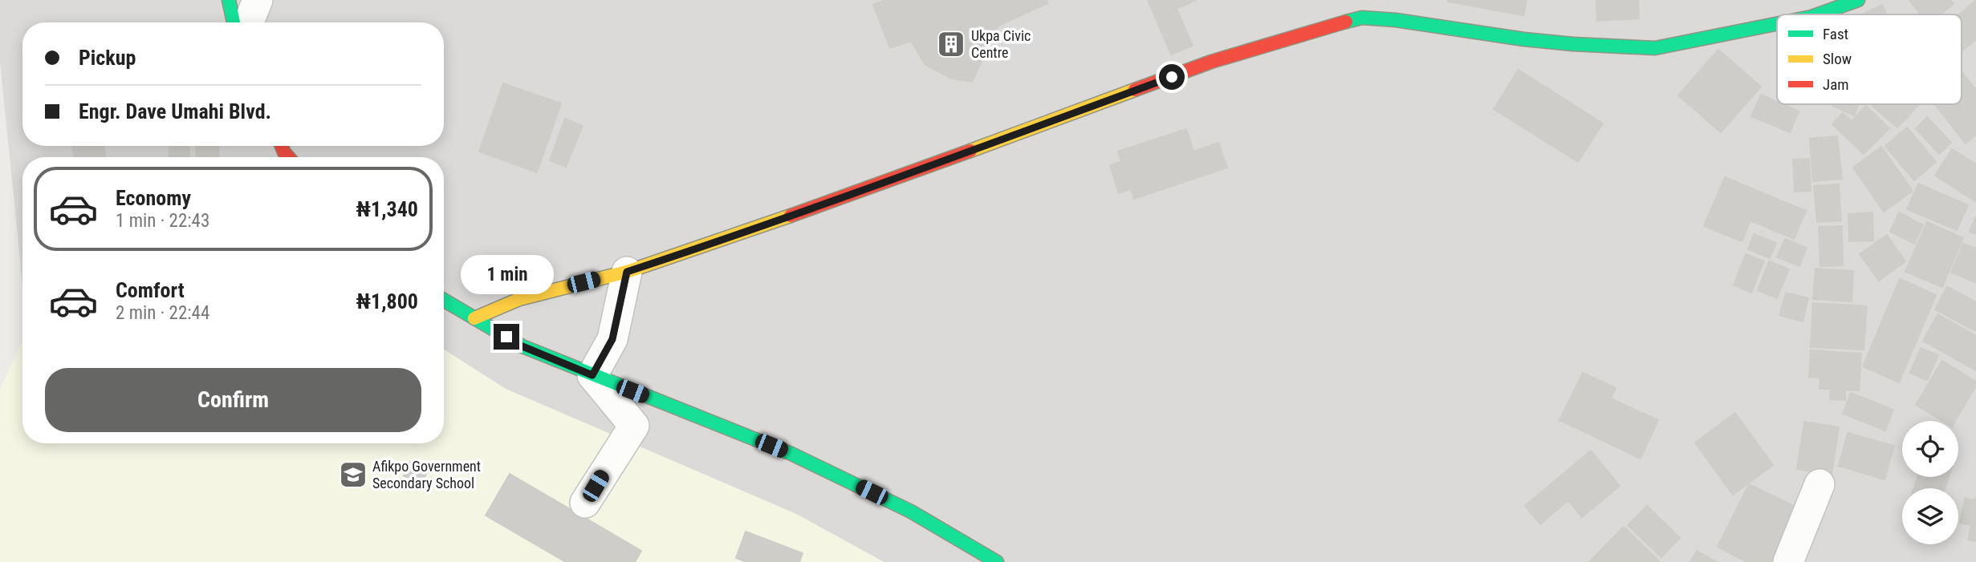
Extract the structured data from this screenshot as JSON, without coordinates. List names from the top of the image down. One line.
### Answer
{"places":{"building":["Ukpa Civic Centre"],"school or university":["Afikpo Government Secondary School"]},"legend":["Fast","Slow","Jam"],"page":{"banner":["Pickup","Engr. Dave Umahi Blvd."],"list":[{"name":"Economy","note":"1 min · 22:43","value":"₦1,340"},{"name":"Comfort","note":"2 min · 22:44","value":"₦1,800"}],"bubble":"1 min","buttons":"Confirm"}}
